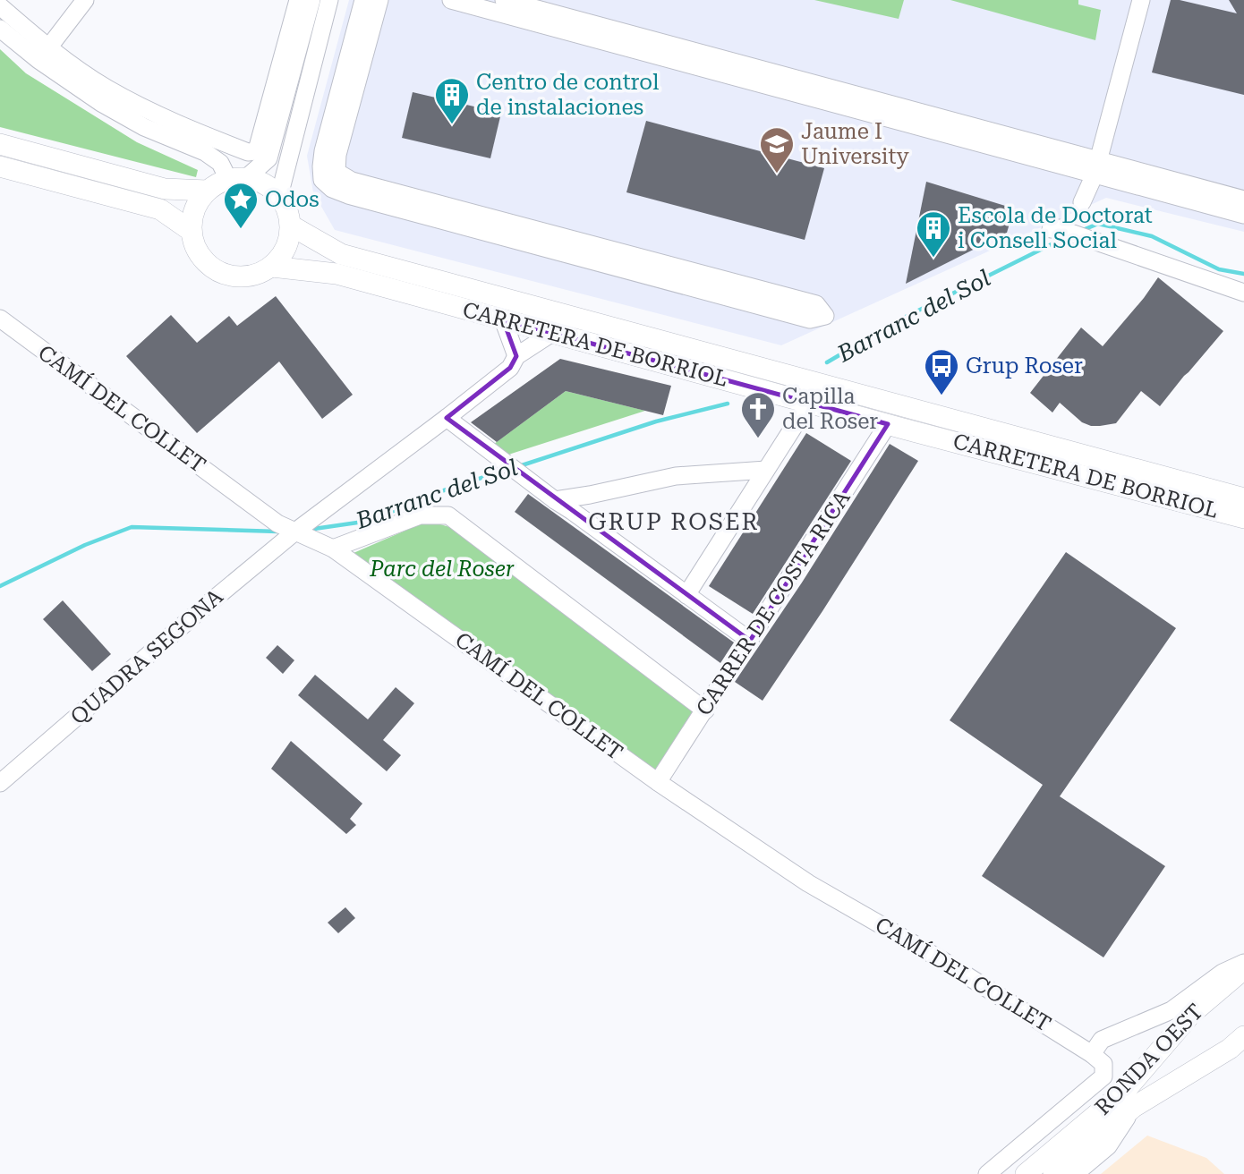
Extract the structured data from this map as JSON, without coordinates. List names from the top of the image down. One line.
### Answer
{"streets":{"main road":["CARRETERA DE BORRIOL","RONDA OEST"],"street":["CAMÍ DEL COLLET","CARRER DE COSTA RICA","QUADRA SEGONA"]},"crossings":[["CARRETERA DE BORRIOL","CARRER DE COSTA RICA"],["CARRETERA DE BORRIOL","QUADRA SEGONA"],["CAMÍ DEL COLLET","CARRER DE COSTA RICA"],["CAMÍ DEL COLLET","QUADRA SEGONA"],["CAMÍ DEL COLLET","RONDA OEST"]],"districts":["GRUP ROSER"],"water":["Barranc del Sol"],"parks":["Parc del Roser"],"places":{"building":["Centro de control de instalaciones","Escola de Doctorat i Consell Social"],"school or university":["Jaume I University"],"place":["Odos"],"bus stop":["Grup Roser"],"church":["Capilla del Roser"]}}
